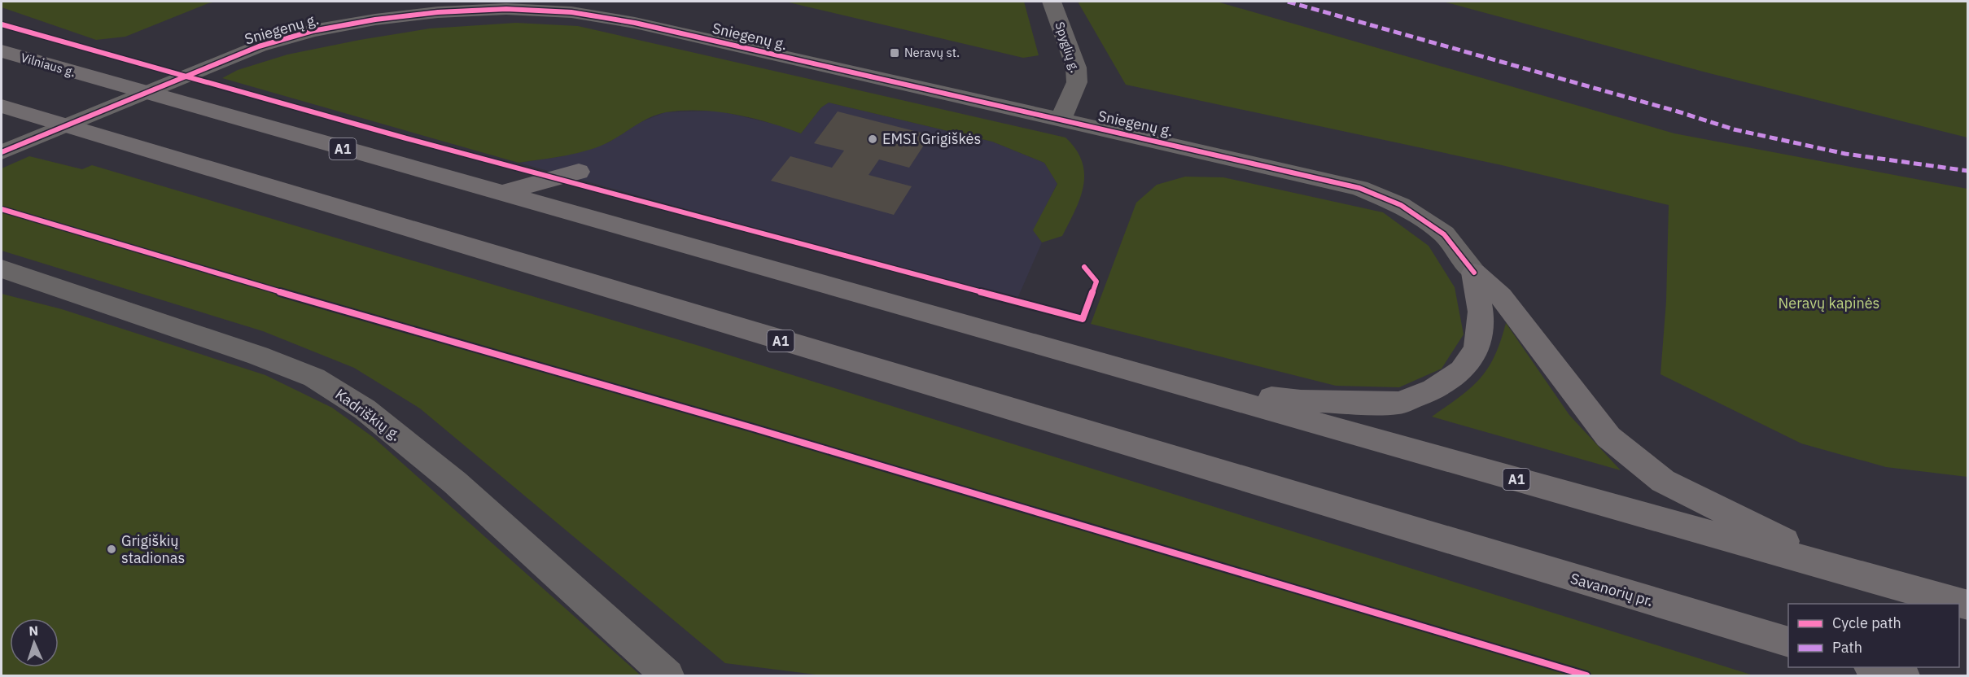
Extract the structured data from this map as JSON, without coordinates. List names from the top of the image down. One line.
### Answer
{"streets":{"highway":["Vilniaus g.","A1","Savanorių pr."],"street":["Sniegenų g.","Spyglių g.","Kadriškių g."]},"crossings":[["Sniegenų g.","Spyglių g."],["Vilniaus g.","A1"]],"parks":["Neravų kapinės"],"places":{"transit":["Neravų st."],"other":["EMSI Grigiškės","Grigiškių stadionas"]},"legend":["Cycle path","Path"],"north":"top"}
